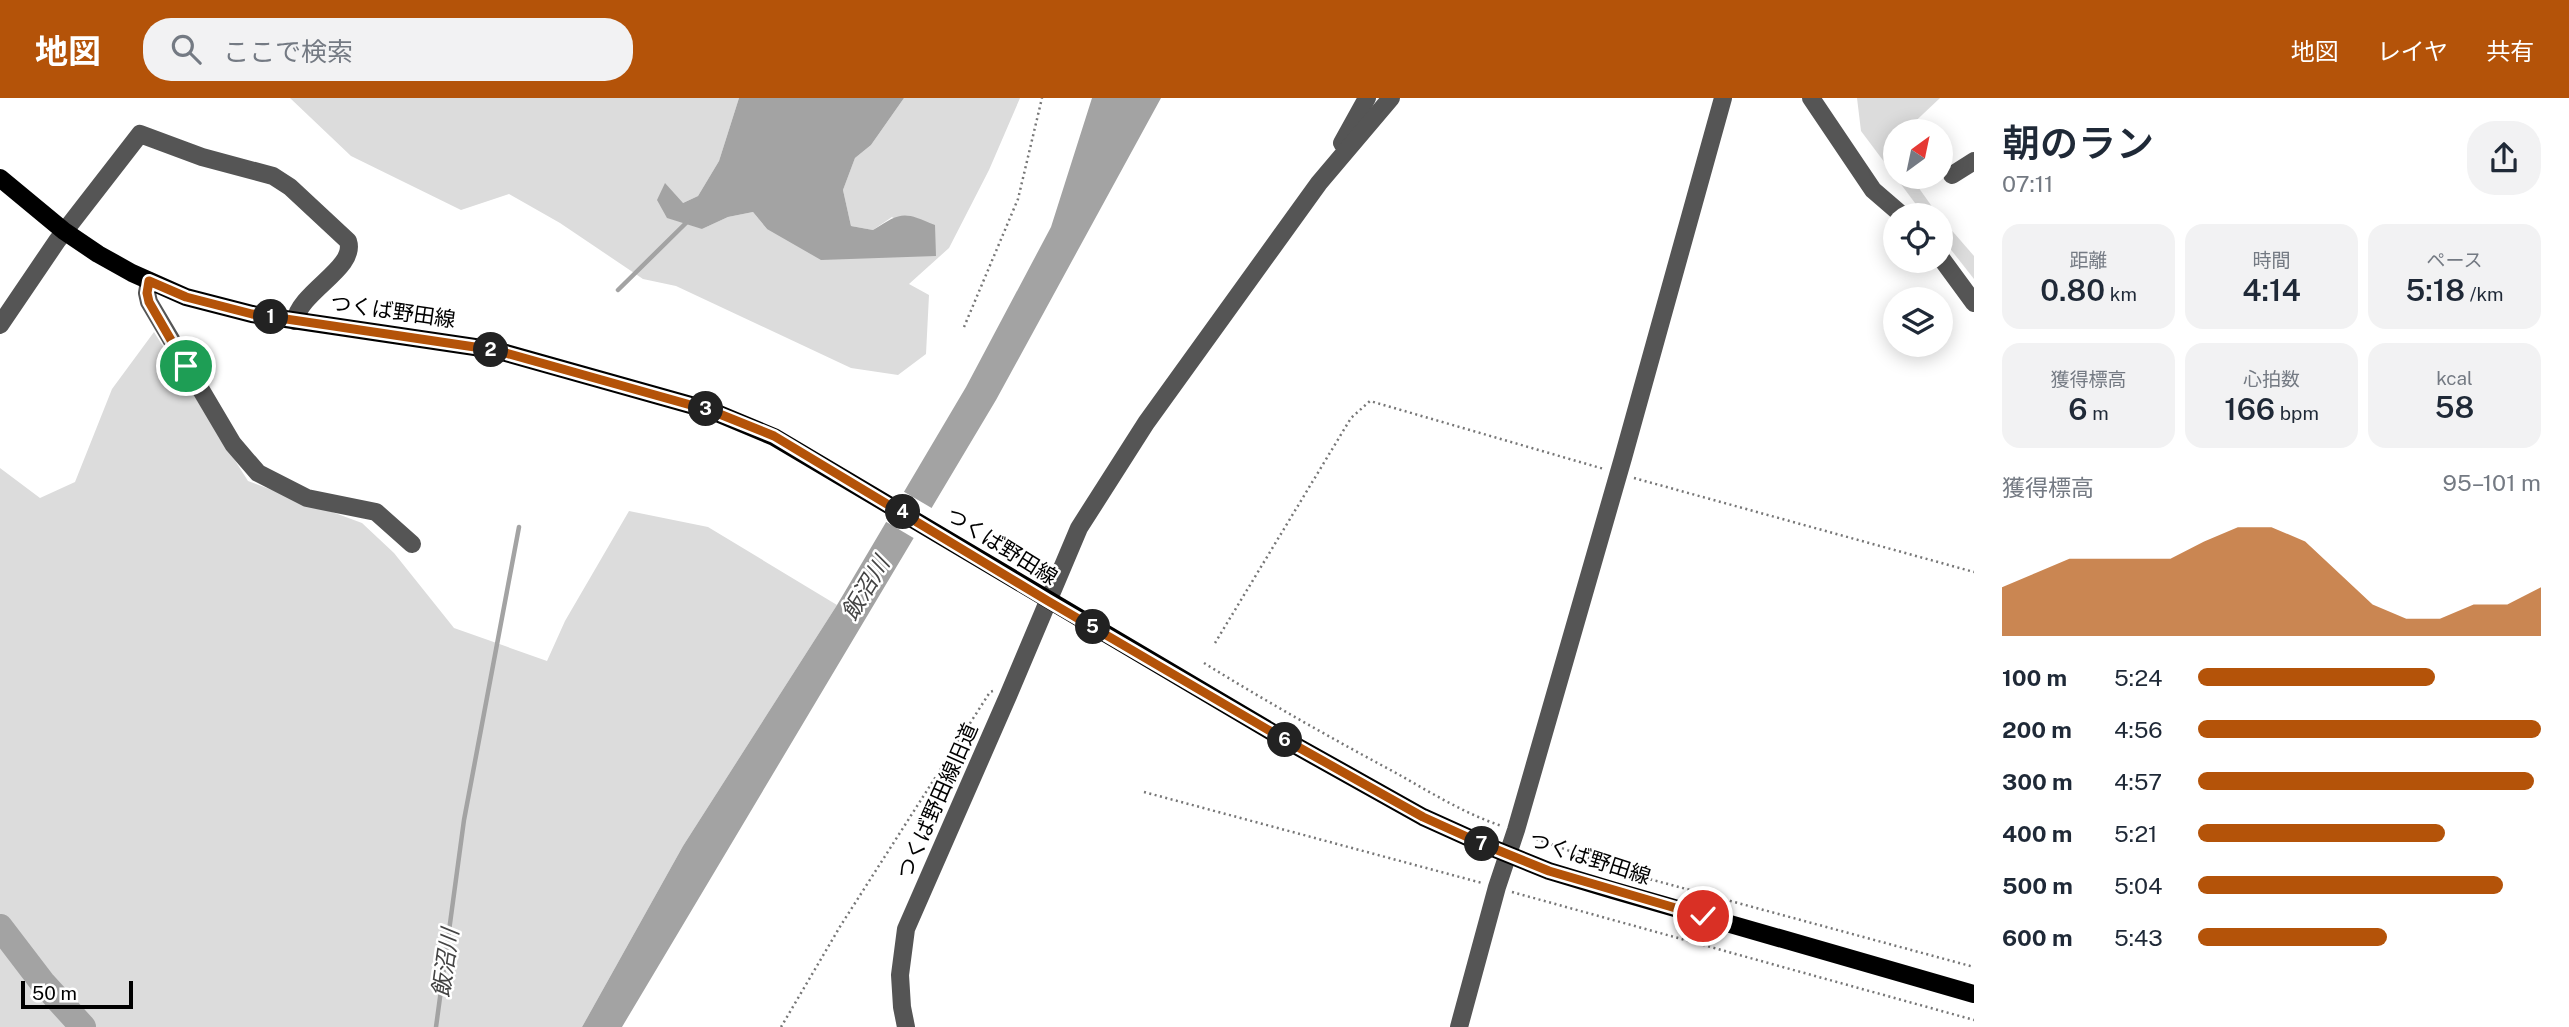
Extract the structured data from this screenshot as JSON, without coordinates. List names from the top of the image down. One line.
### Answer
{"streets":{"main road":["つくば野田線"],"street":["つくば野田線旧道"]},"crossings":[["つくば野田線","つくば野田線旧道"]],"water":["飯沼川"],"scale_bar":"50 m","north":"top right","page":{"header":"地図","search":"ここで検索","nav":["地図","レイヤ","共有"],"heading":["朝のラン","07:11"],"stats":[["距離","0.80 km"],["時間","4:14"],["ペース","5:18 /km"],["獲得標高","6 m"],["心拍数","166 bpm"],["kcal","58"]],"pins":["1","2","3","4","5","6","7"],"chart":["獲得標高","95–101 m"],"list":[{"name":"100 m","note":"5:24"},{"name":"200 m","note":"4:56"},{"name":"300 m","note":"4:57"},{"name":"400 m","note":"5:21"},{"name":"500 m","note":"5:04"},{"name":"600 m","note":"5:43"}],"scale":"50 m"}}
